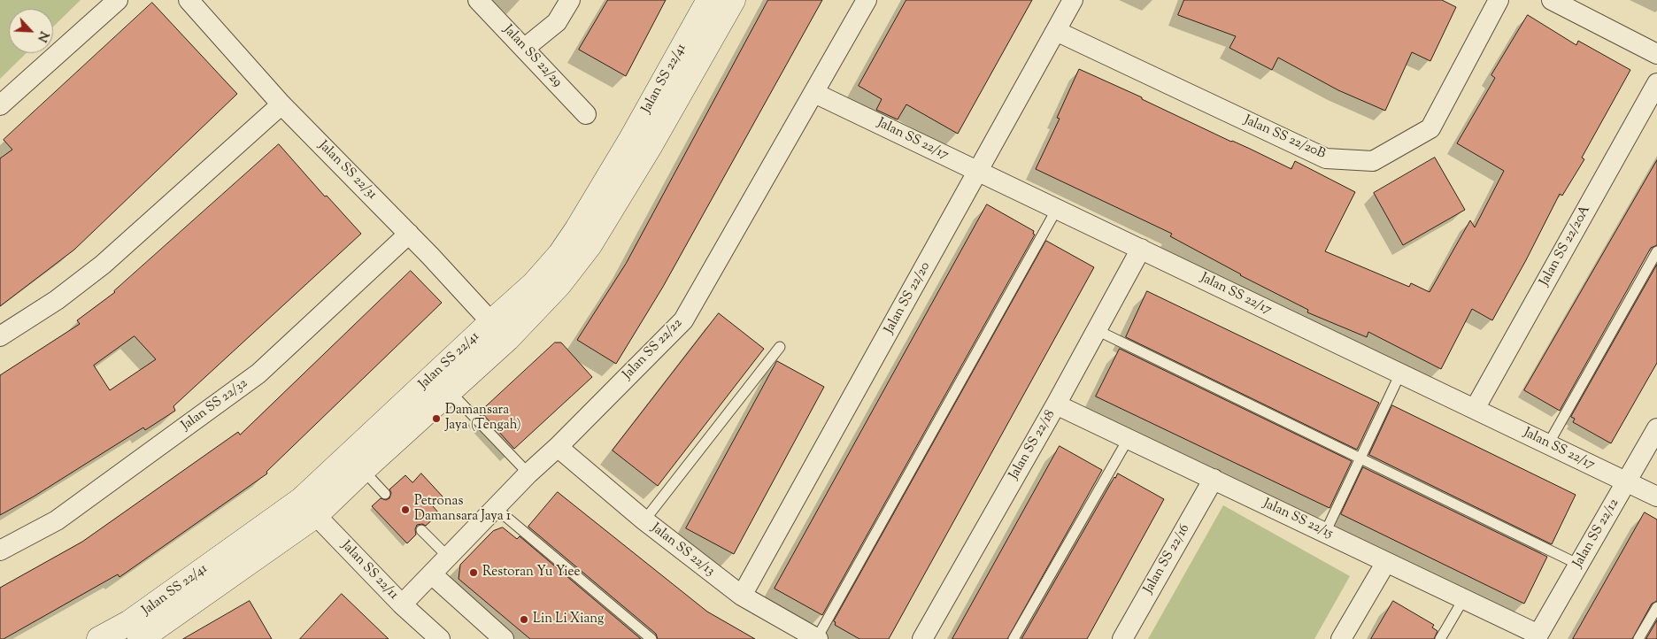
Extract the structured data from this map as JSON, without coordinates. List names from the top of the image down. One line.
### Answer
{"streets":{"street":["Jalan SS 22/29","Jalan SS 22/41","Jalan SS 22/20B","Jalan SS 22/17","Jalan SS 22/31","Jalan SS 22/20A","Jalan SS 22/20","Jalan SS 22/22","Jalan SS 22/32","Jalan SS 22/18","Jalan SS 22/15","Jalan SS 22/12","Jalan SS 22/13","Jalan SS 22/16","Jalan SS 22/11"]},"crossings":[["Jalan SS 22/41","Jalan SS 22/31"],["Jalan SS 22/41","Jalan SS 22/11"],["Jalan SS 22/20B","Jalan SS 22/20"],["Jalan SS 22/17","Jalan SS 22/20A"],["Jalan SS 22/17","Jalan SS 22/20"],["Jalan SS 22/17","Jalan SS 22/22"],["Jalan SS 22/17","Jalan SS 22/18"],["Jalan SS 22/17","Jalan SS 22/12"],["Jalan SS 22/31","Jalan SS 22/32"],["Jalan SS 22/20","Jalan SS 22/13"],["Jalan SS 22/22","Jalan SS 22/13"],["Jalan SS 22/22","Jalan SS 22/11"],["Jalan SS 22/18","Jalan SS 22/15"],["Jalan SS 22/15","Jalan SS 22/12"],["Jalan SS 22/15","Jalan SS 22/16"]],"places":["Damansara Jaya (Tengah)","Petronas Damansara Jaya 1","Restoran Yu Yiee","Lin Li Xiang"],"north":"bottom right"}
